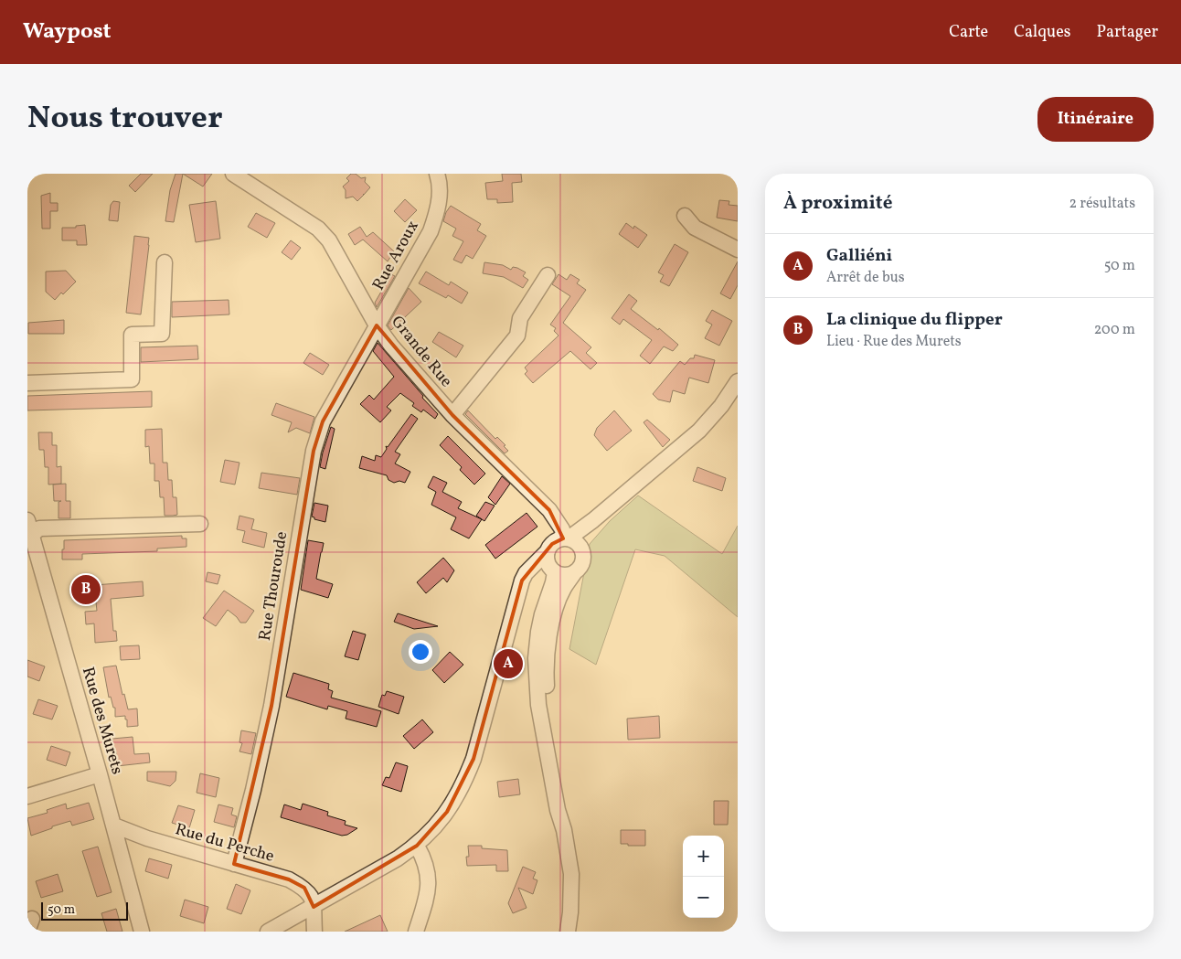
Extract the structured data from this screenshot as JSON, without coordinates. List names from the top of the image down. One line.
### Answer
{"streets":{"street":["Rue Aroux","Grande Rue","Rue Thouroude","Rue des Murets","Rue du Perche"]},"crossings":[["Rue Aroux","Grande Rue"],["Rue Aroux","Rue Thouroude"],["Grande Rue","Rue Thouroude"],["Rue Thouroude","Rue du Perche"],["Rue des Murets","Rue du Perche"]],"scale_bar":"50 m","page":{"header":"Waypost","nav":["Carte","Calques","Partager"],"title":"Nous trouver","buttons":"Itinéraire","heading":["À proximité","2 résultats"],"list":[{"mark":"A","name":"Galliéni","note":"Arrêt de bus","value":"50 m"},{"mark":"B","name":"La clinique du flipper","note":"Lieu · Rue des Murets","value":"200 m"}],"pins":["B","A"],"map_buttons":["+","−"],"scale":"50 m"}}
